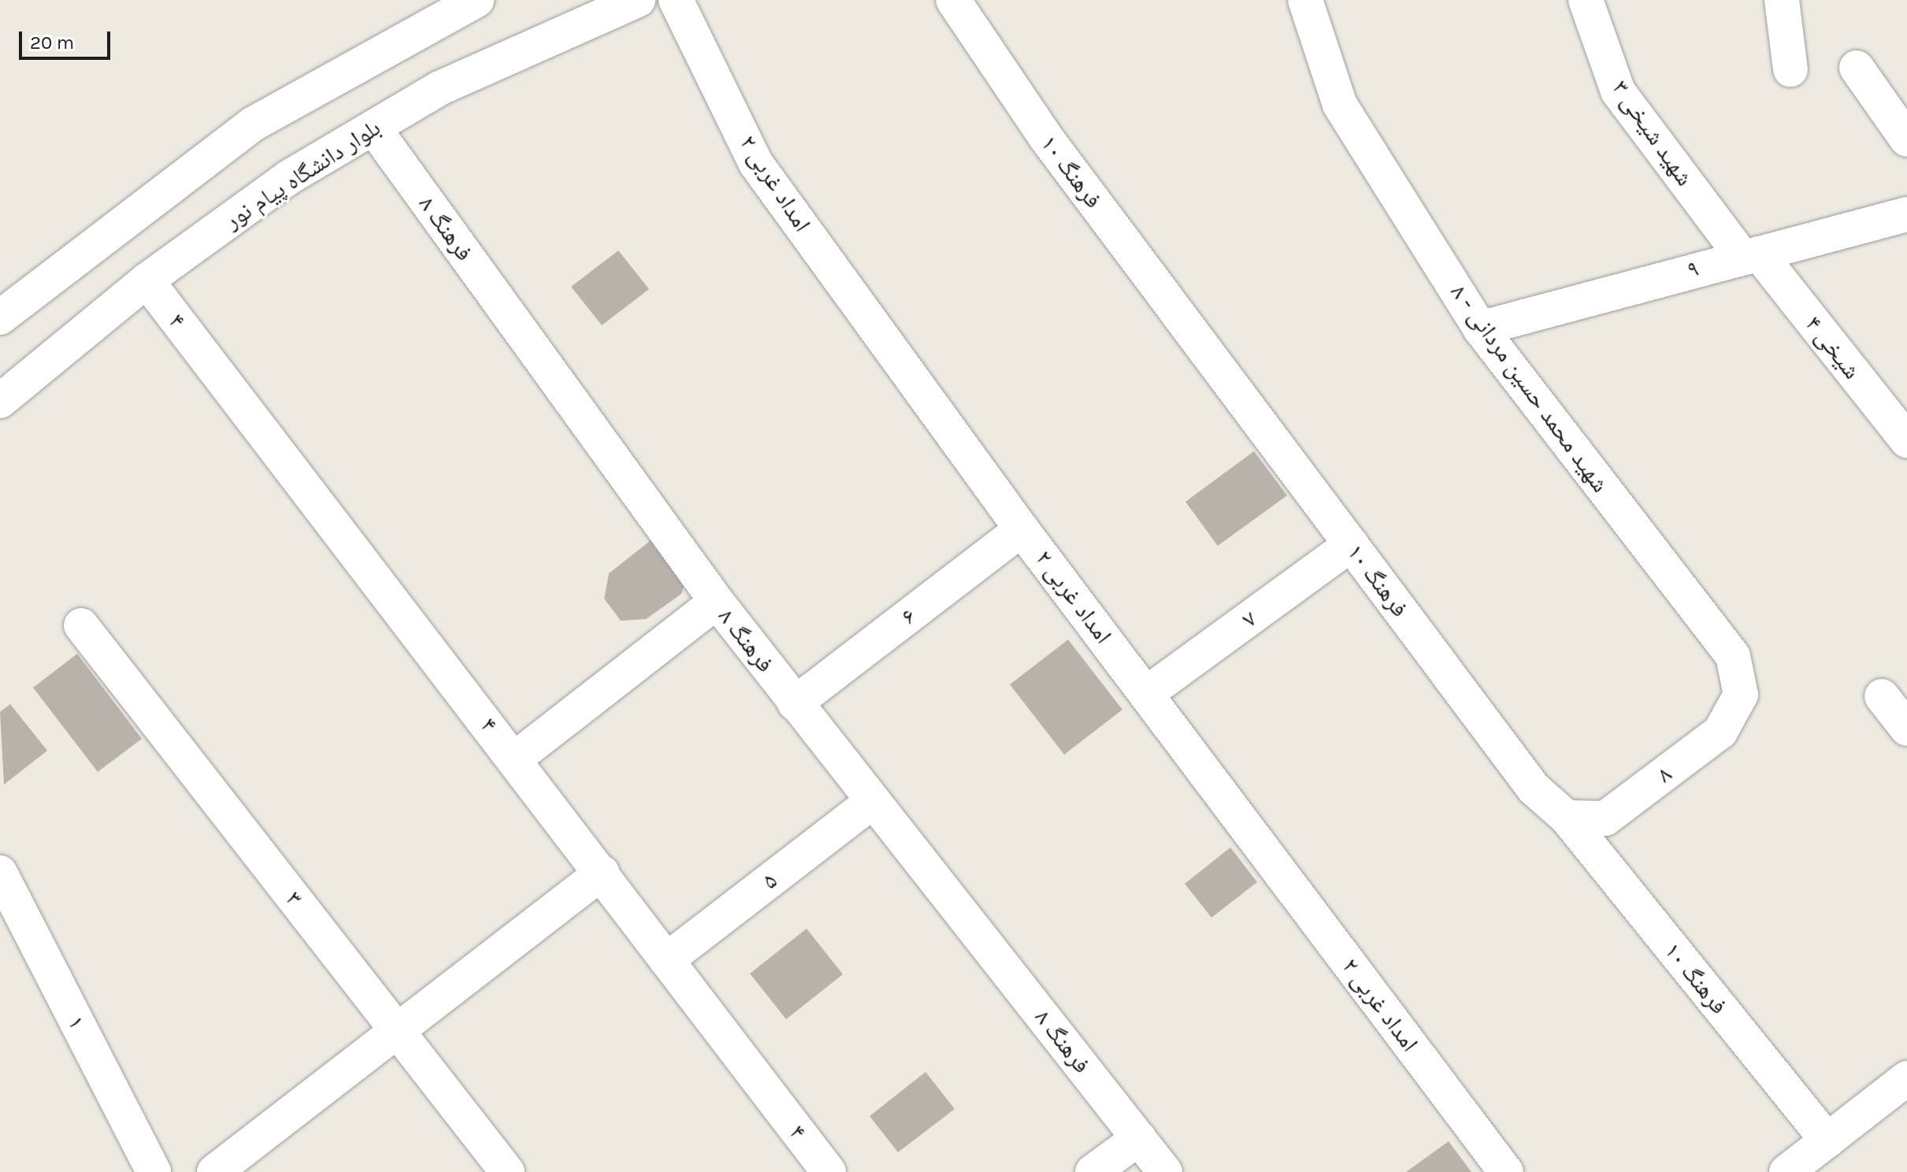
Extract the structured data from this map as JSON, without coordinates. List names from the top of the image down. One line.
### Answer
{"streets":{"street":["شهید شیخی ۳","فرهنگ ۱۰","بلوار دانشگاه پیام نور","امداد غربی ۲","فرهنگ ۸","۹","۴","شیخی ۴","شهید محمد حسین مردانی - ۸","۶","۷","۸","۵","۳","۱"]},"crossings":[["شهید شیخی ۳","۹"],["شهید شیخی ۳","شیخی ۴"],["فرهنگ ۱۰","۷"],["فرهنگ ۱۰","۸"],["بلوار دانشگاه پیام نور","فرهنگ ۸"],["بلوار دانشگاه پیام نور","۴"],["امداد غربی ۲","۶"],["امداد غربی ۲","۷"],["فرهنگ ۸","۶"],["فرهنگ ۸","۵"],["۹","شیخی ۴"],["۹","شهید محمد حسین مردانی - ۸"],["۴","۵"],["شهید محمد حسین مردانی - ۸","۸"]],"scale_bar":"20 m"}
